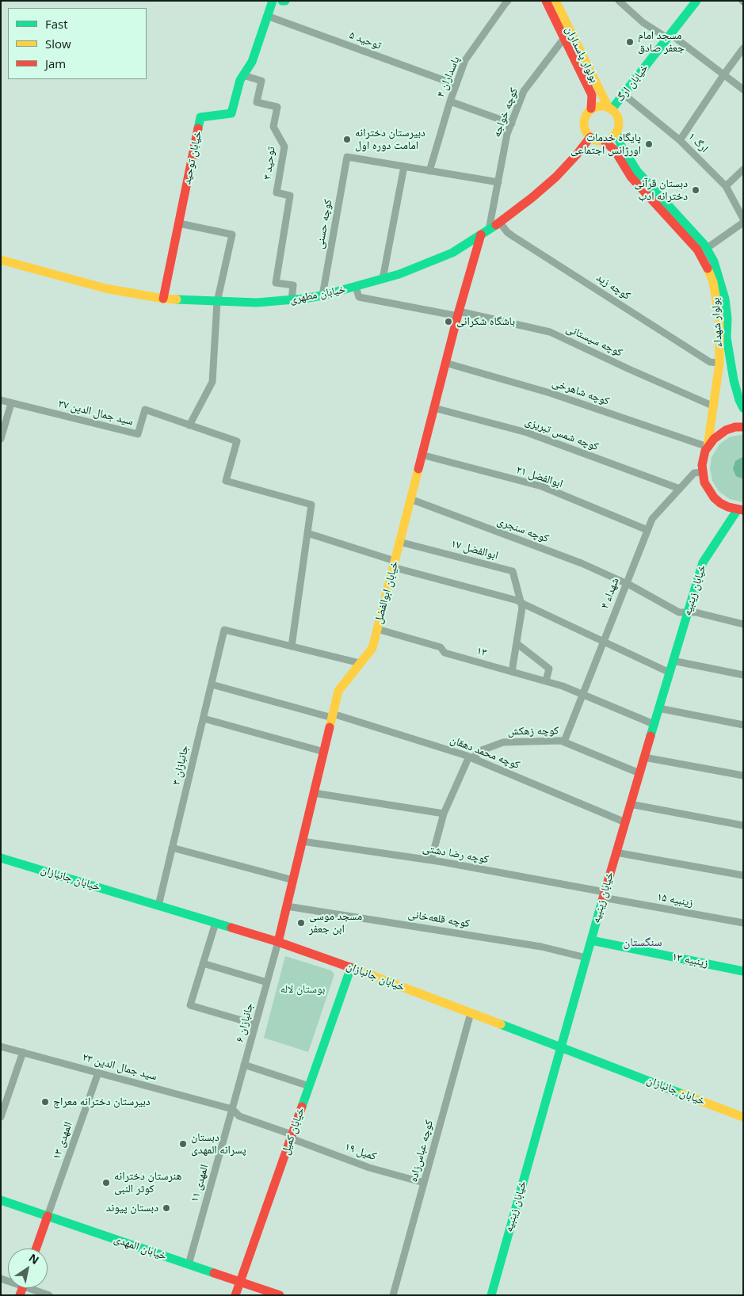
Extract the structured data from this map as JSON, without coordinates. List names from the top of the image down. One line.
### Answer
{"streets":{"street":["توحید ۵","بولوار پاسداران","پاسداران ۴","خیابان ارگ","کوچه خواجه","ارگ ۱","خیابان توحید","توحید ۳","کوچه حسنی","کوچه زید","خیابان مطهری","بولوار شهداء","کوچه سیستانی","کوچه شاهرخی","سید جمال الدین ۳۷","کوچه شمس تبریزی","ابوالفضل ۲۱","کوچه سنجری","ابوالفضل ۱۷","خیابان زینبیه","خیابان ابوالفضل","شهداء ۴","۱۳","کوچه زهکش","کوچه محمد دهقان","جانبازان ۳","کوچه رضا دشتی","خیابان جانبازان","زینبیه ۱۵","کوچه قلعه‌خانی","زینبیه ۱۳","جانبازان ۶","سید جمال الدین ۲۳","خیابان کمیل","المهدی ۱۳","کوچه عباس‌زاده","کمیل ۱۹","المهدی ۱۱","خیابان المهدی"]},"crossings":[["توحید ۵","پاسداران ۴"],["توحید ۵","خیابان توحید"],["بولوار پاسداران","خیابان ارگ"],["بولوار پاسداران","کوچه خواجه"],["بولوار پاسداران","خیابان مطهری"],["بولوار پاسداران","بولوار شهداء"],["خیابان ارگ","ارگ ۱"],["خیابان ارگ","خیابان مطهری"],["خیابان ارگ","بولوار شهداء"],["کوچه خواجه","خیابان مطهری"],["خیابان توحید","توحید ۳"],["خیابان توحید","خیابان مطهری"],["توحید ۳","خیابان مطهری"],["کوچه حسنی","خیابان مطهری"],["کوچه زید","خیابان مطهری"],["کوچه زید","بولوار شهداء"],["خیابان مطهری","بولوار شهداء"],["خیابان مطهری","کوچه سیستانی"],["خیابان مطهری","خیابان ابوالفضل"],["بولوار شهداء","کوچه سیستانی"],["بولوار شهداء","کوچه شاهرخی"],["بولوار شهداء","شهداء ۴"],["کوچه سیستانی","خیابان ابوالفضل"],["کوچه شاهرخی","خیابان ابوالفضل"],["کوچه شمس تبریزی","خیابان ابوالفضل"],["کوچه شمس تبریزی","شهداء ۴"],["ابوالفضل ۲۱","خیابان ابوالفضل"],["ابوالفضل ۲۱","شهداء ۴"],["کوچه سنجری","خیابان زینبیه"],["کوچه سنجری","خیابان ابوالفضل"],["کوچه سنجری","شهداء ۴"],["ابوالفضل ۱۷","خیابان ابوالفضل"],["خیابان زینبیه","۱۳"],["خیابان زینبیه","کوچه زهکش"],["خیابان زینبیه","کوچه محمد دهقان"],["خیابان زینبیه","کوچه رضا دشتی"],["خیابان زینبیه","خیابان جانبازان"],["خیابان زینبیه","زینبیه ۱۵"],["خیابان زینبیه","کوچه قلعه‌خانی"],["خیابان زینبیه","زینبیه ۱۳"],["خیابان ابوالفضل","۱۳"],["خیابان ابوالفضل","کوچه محمد دهقان"],["خیابان ابوالفضل","کوچه رضا دشتی"],["خیابان ابوالفضل","خیابان جانبازان"],["خیابان ابوالفضل","کوچه قلعه‌خانی"],["خیابان ابوالفضل","جانبازان ۶"],["شهداء ۴","۱۳"],["شهداء ۴","کوچه زهکش"],["کوچه زهکش","کوچه محمد دهقان"],["کوچه محمد دهقان","جانبازان ۳"],["جانبازان ۳","خیابان جانبازان"],["کوچه رضا دشتی","زینبیه ۱۵"],["خیابان جانبازان","جانبازان ۶"],["خیابان جانبازان","خیابان کمیل"],["خیابان جانبازان","کوچه عباس‌زاده"],["جانبازان ۶","سید جمال الدین ۲۳"],["جانبازان ۶","المهدی ۱۱"],["سید جمال الدین ۲۳","خیابان کمیل"],["سید جمال الدین ۲۳","المهدی ۱۳"],["سید جمال الدین ۲۳","کمیل ۱۹"],["سید جمال الدین ۲۳","المهدی ۱۱"],["خیابان کمیل","کمیل ۱۹"],["خیابان کمیل","خیابان المهدی"],["المهدی ۱۳","خیابان المهدی"],["کوچه عباس‌زاده","کمیل ۱۹"],["المهدی ۱۱","خیابان المهدی"]],"districts":["سنگستان"],"parks":["بوستان لاله"],"places":["مسجد امام جعفر صادق","دبیرستان دخترانه امامت دوره اول","پایگاه خدمات اورژانس اجتماعی","دبستان قرآنی دخترانه ادب","باشگاه شکرانی","مسجد موسی ابن جعفر","دبیرستان دخترانه معراج","دبستان پسرانه المهدی","هنرستان دخترانه کوثر النبی","دبستان پیوند"],"legend":["Fast","Slow","Jam"],"north":"top right"}
